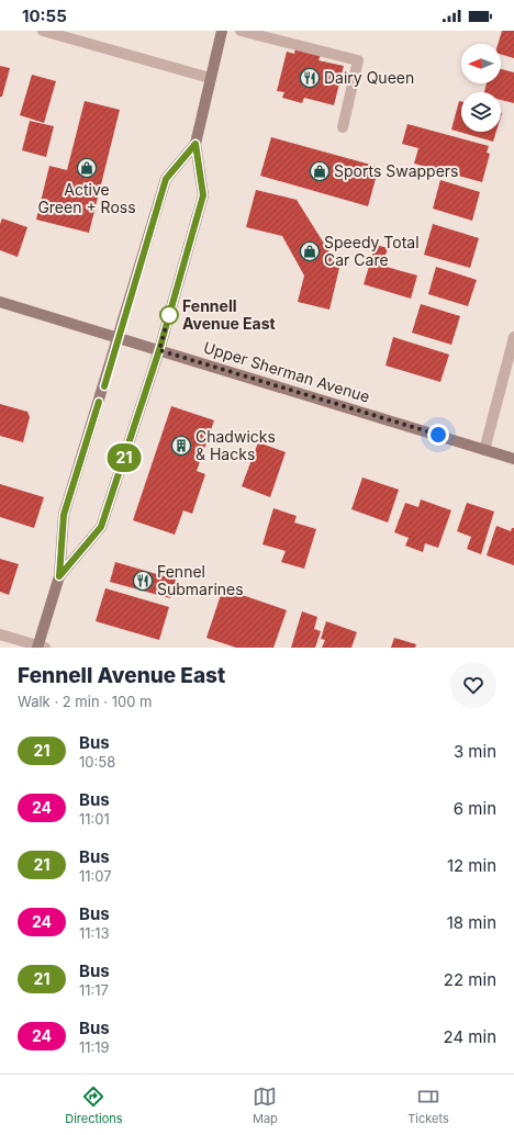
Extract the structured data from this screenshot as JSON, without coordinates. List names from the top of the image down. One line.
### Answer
{"streets":{"main road":["Upper Sherman Avenue"]},"places":{"restaurant":["Dairy Queen","Fennel Submarines"],"shop":["Active Green + Ross","Sports Swappers","Speedy Total Car Care"],"other":["Fennell Avenue East"],"building":["Chadwicks & Hacks"]},"lines":["bus line 21"],"north":"left","page":{"status":"10:55","on_map":"21","heading":["Fennell Avenue East","Walk · 2 min · 100 m"],"list":[{"mark":"21","name":"Bus","note":"10:58","value":"3 min"},{"mark":"24","name":"Bus","note":"11:01","value":"6 min"},{"mark":"21","name":"Bus","note":"11:07","value":"12 min"},{"mark":"24","name":"Bus","note":"11:13","value":"18 min"},{"mark":"21","name":"Bus","note":"11:17","value":"22 min"},{"mark":"24","name":"Bus","note":"11:19","value":"24 min"}],"tabs":["Directions","Map","Tickets"]}}
